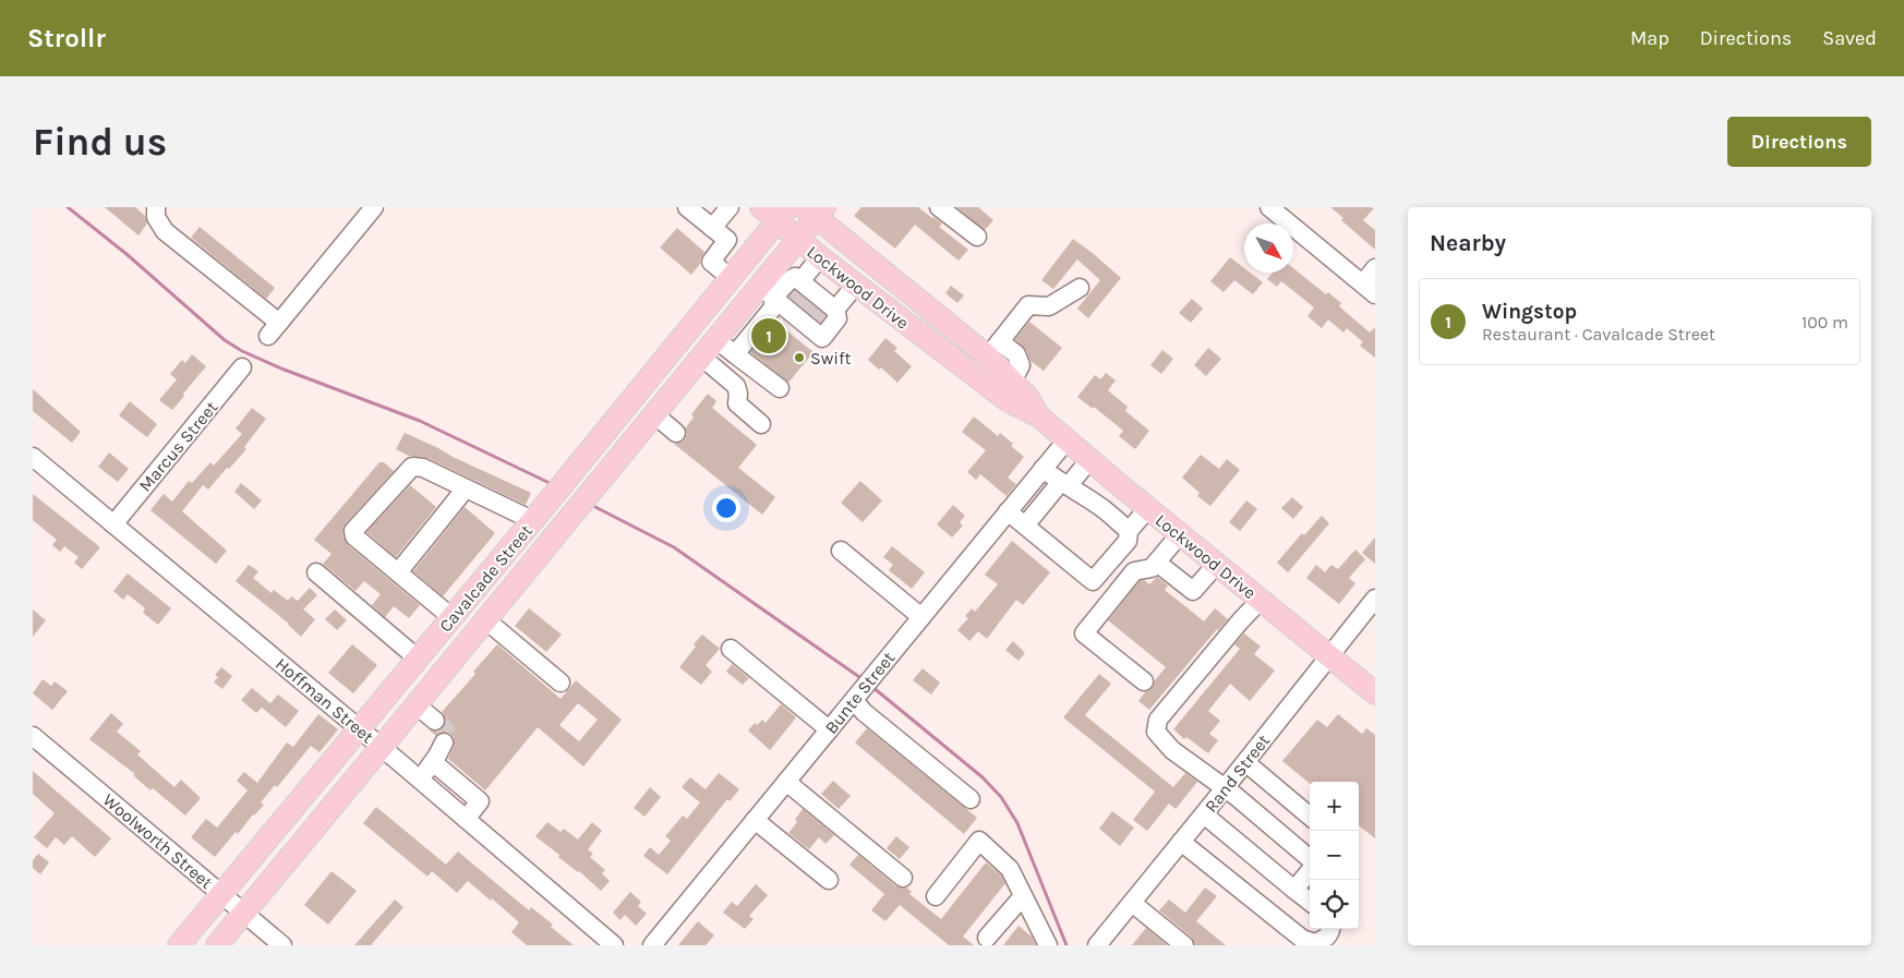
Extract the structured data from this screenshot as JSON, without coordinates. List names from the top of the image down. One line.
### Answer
{"streets":{"main road":["Lockwood Drive","Cavalcade Street"],"street":["Marcus Street","Bunte Street","Hoffman Street","Rand Street","Woolworth Street"]},"crossings":[["Lockwood Drive","Cavalcade Street"],["Lockwood Drive","Bunte Street"],["Lockwood Drive","Rand Street"],["Marcus Street","Hoffman Street"],["Cavalcade Street","Hoffman Street"],["Cavalcade Street","Woolworth Street"]],"places":["Swift"],"north":"bottom right","page":{"header":"Strollr","nav":["Map","Directions","Saved"],"buttons":"Directions","title":"Find us","heading":"Nearby","list":[{"mark":"1","name":"Wingstop","note":"Restaurant · Cavalcade Street","value":"100 m"}],"pins":"1","map_buttons":["+","−"]}}
